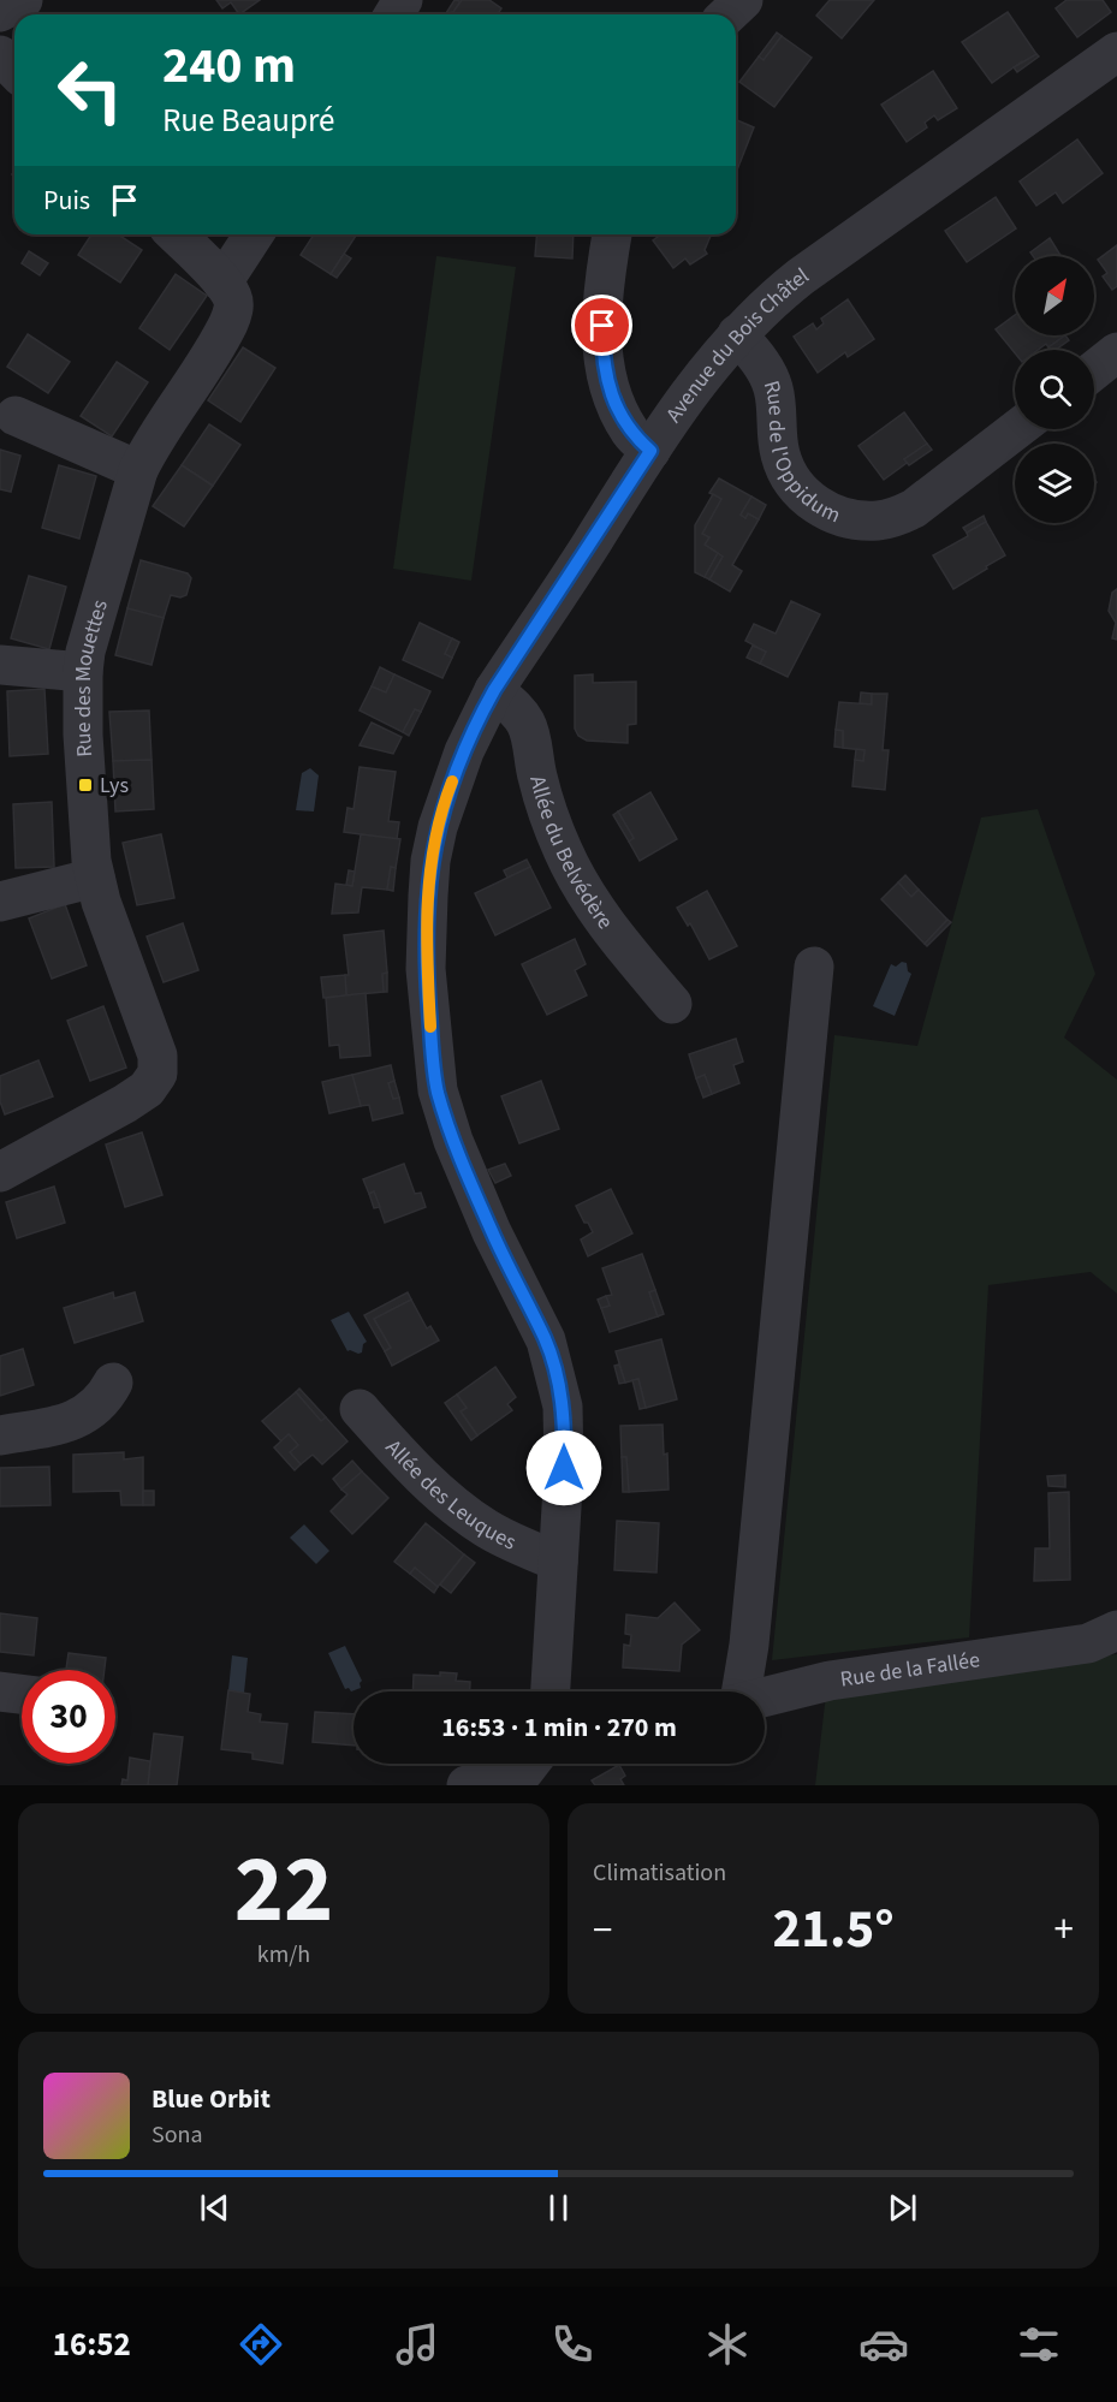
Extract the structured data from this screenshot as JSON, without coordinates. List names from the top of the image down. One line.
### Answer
{"streets":{"street":["Avenue du Bois Châtel","Rue de l'Oppidum","Rue des Mouettes","Allée du Belvédère","Allée des Leuques","Rue de la Fallée"]},"crossings":[["Avenue du Bois Châtel","Rue de l'Oppidum"],["Avenue du Bois Châtel","Allée du Belvédère"],["Avenue du Bois Châtel","Allée des Leuques"]],"places":{"transit":["Lys"]},"north":"top right","page":{"turn":["240 m","Rue Beaupré"],"then":"Puis","limit":"30","trip":"16:53 · 1 min · 270 m","tile":[["22","km/h"],"Climatisation"],"heat":["−","21.5°","+"],"song":["Blue Orbit","Sona"],"tabs":"16:52"}}
